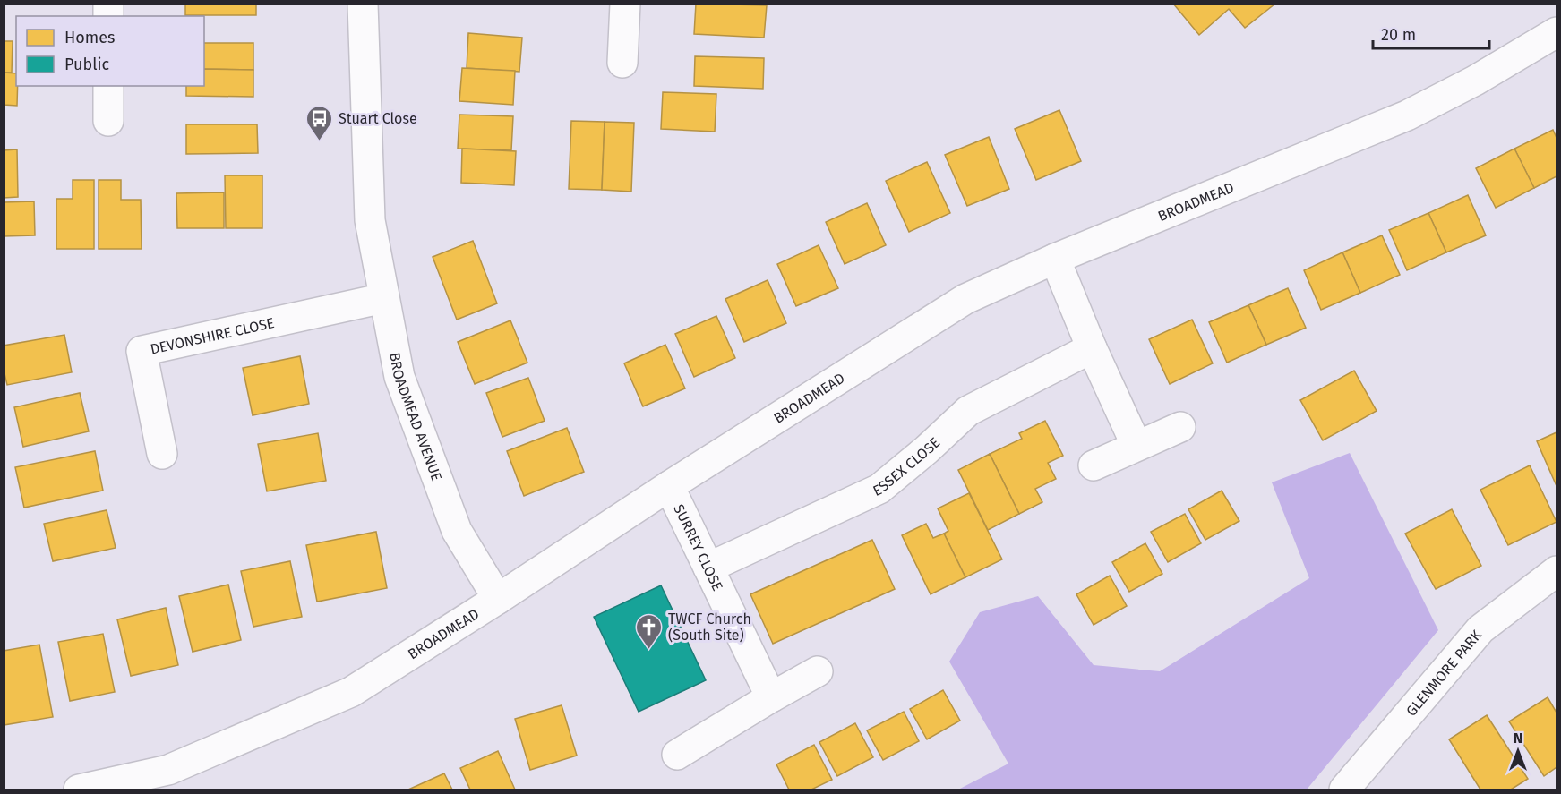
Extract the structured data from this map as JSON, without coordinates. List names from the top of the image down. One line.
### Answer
{"streets":{"street":["BROADMEAD","DEVONSHIRE CLOSE","BROADMEAD AVENUE","ESSEX CLOSE","SURREY CLOSE","GLENMORE PARK"]},"crossings":[["BROADMEAD","BROADMEAD AVENUE"],["BROADMEAD","SURREY CLOSE"],["DEVONSHIRE CLOSE","BROADMEAD AVENUE"],["ESSEX CLOSE","SURREY CLOSE"]],"places":{"bus stop":["Stuart Close"],"church":["TWCF Church (South Site)"]},"legend":["Homes","Public"],"scale_bar":"20 m","north":"top"}
